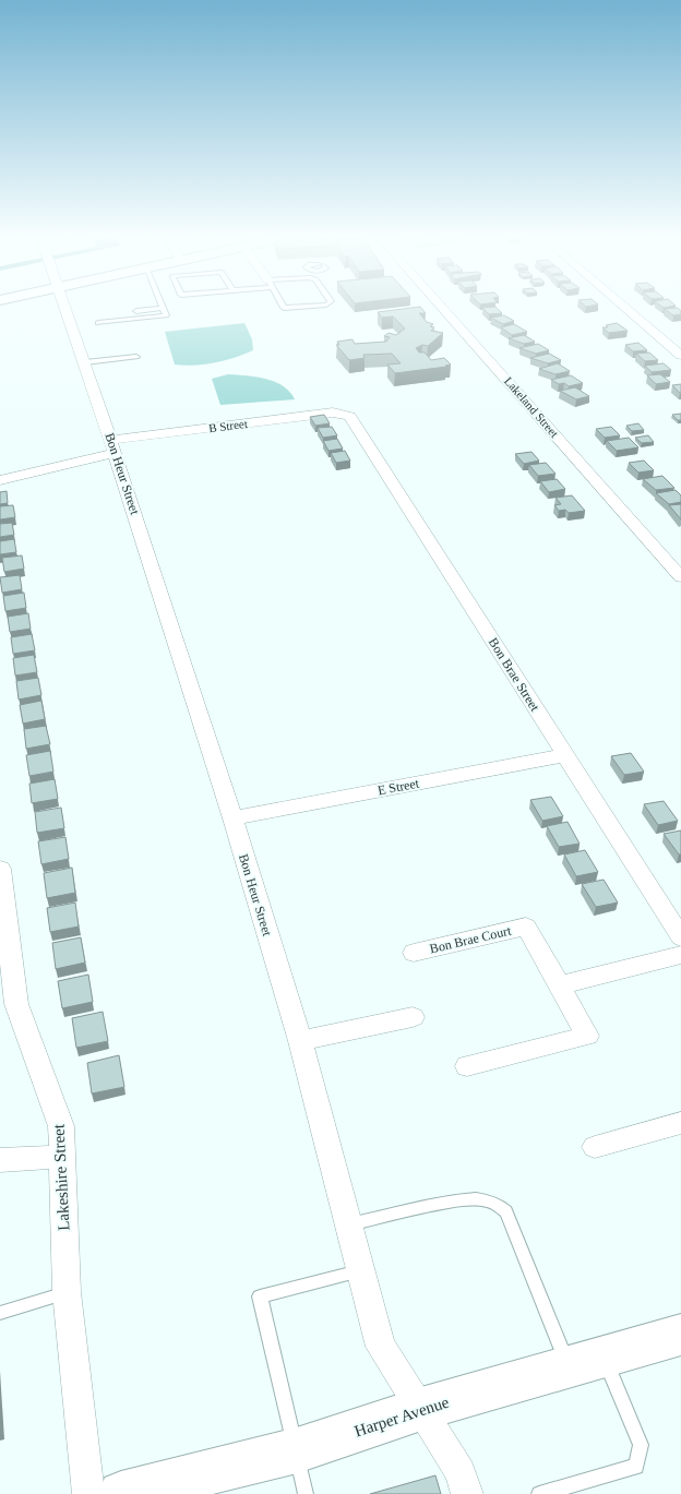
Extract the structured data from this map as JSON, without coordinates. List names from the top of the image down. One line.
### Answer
{"streets":{"main road":["Harper Avenue"],"street":["Lakeland Street","B Street","Bon Heur Street","Bon Brae Street","E Street","Bon Brae Court","Lakeshire Street"]},"crossings":[["B Street","Bon Heur Street"],["B Street","Bon Brae Street"],["Bon Heur Street","E Street"],["Bon Heur Street","Harper Avenue"],["Bon Brae Street","E Street"]]}
